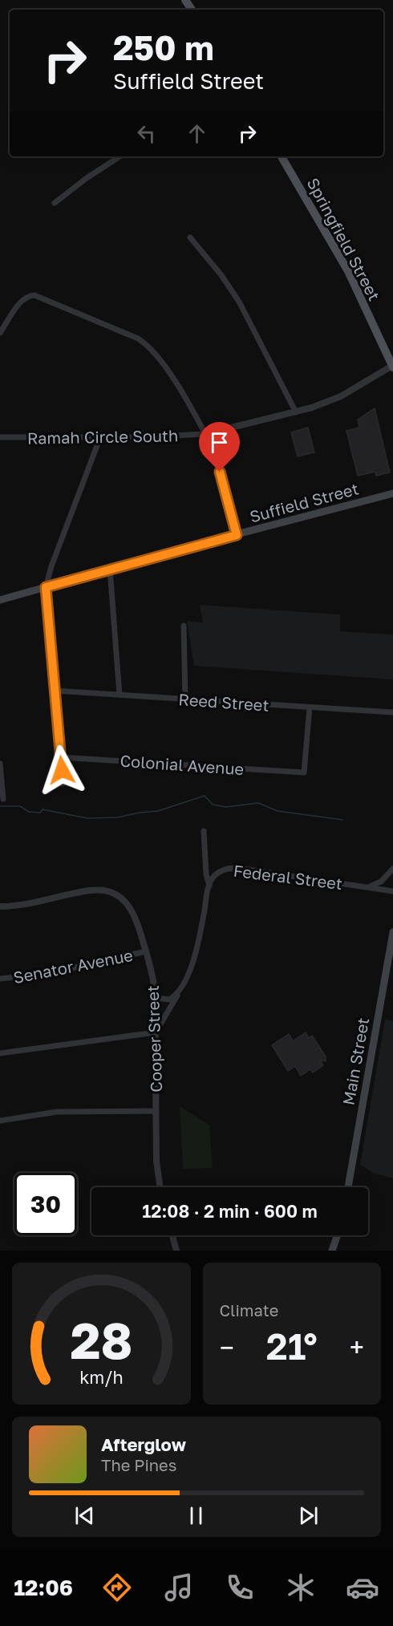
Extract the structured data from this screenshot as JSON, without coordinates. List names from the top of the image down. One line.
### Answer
{"streets":{"main road":["Springfield Street","Suffield Street","Main Street"],"street":["Ramah Circle South","Reed Street","Colonial Avenue","Federal Street","Senator Avenue","Cooper Street"]},"crossings":[["Reed Street","Colonial Avenue"],["Senator Avenue","Cooper Street"]],"page":{"turn":["250 m","Suffield Street"],"limit":"30","trip":"12:08 · 2 min · 600 m","tile":"Climate","heat":["−","21°","+"],"song":["Afterglow","The Pines"],"tabs":"12:06","gauge":["28","km/h"]}}
